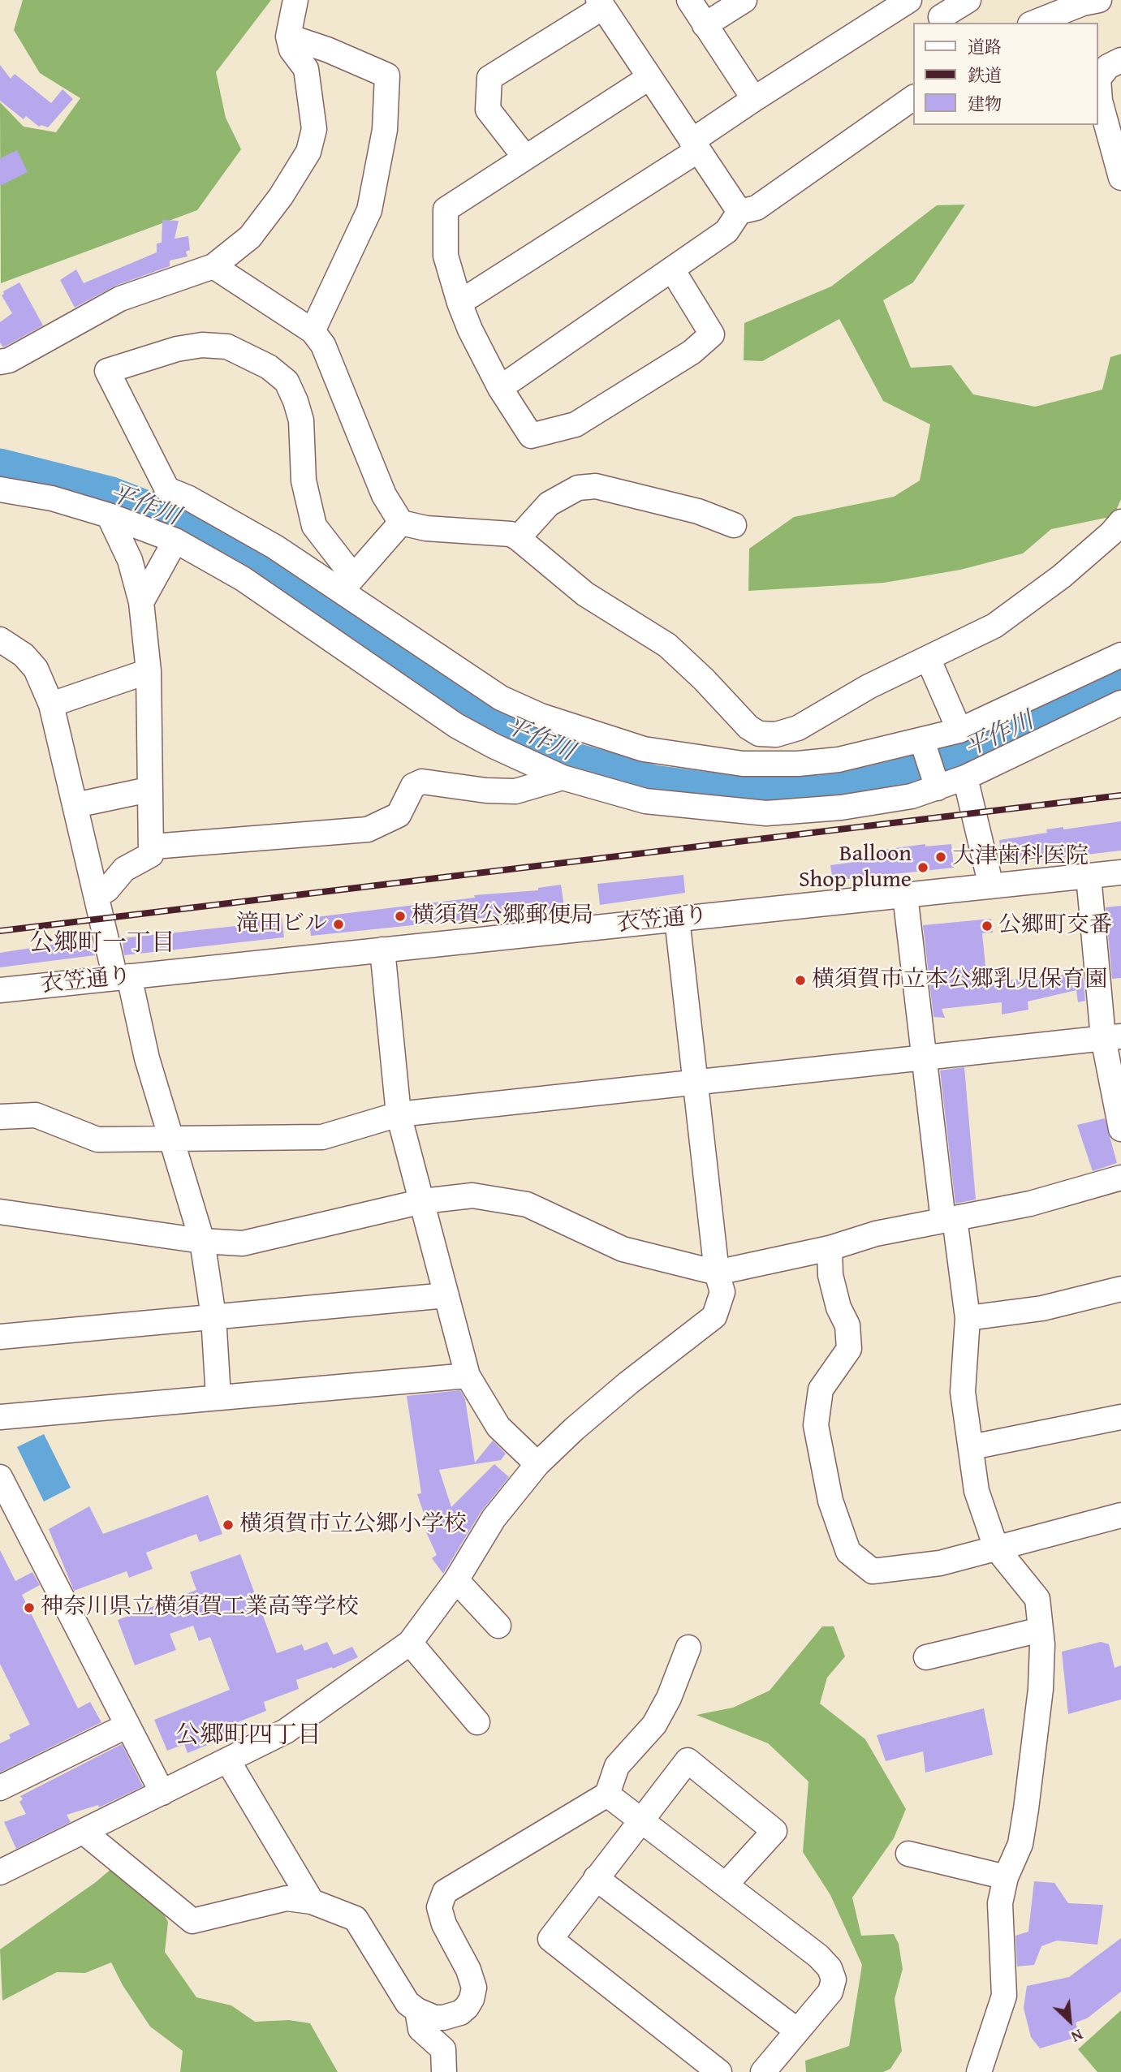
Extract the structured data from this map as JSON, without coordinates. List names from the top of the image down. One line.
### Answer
{"streets":{"street":["衣笠通り"]},"districts":["公郷町一丁目","公郷町四丁目"],"water":["平作川"],"places":["大津歯科医院","Balloon Shop plume","横須賀公郷郵便局","滝田ビル","公郷町交番","横須賀市立本公郷乳児保育園","横須賀市立公郷小学校","神奈川県立横須賀工業高等学校"],"legend":["道路","鉄道","建物"],"north":"bottom right"}
